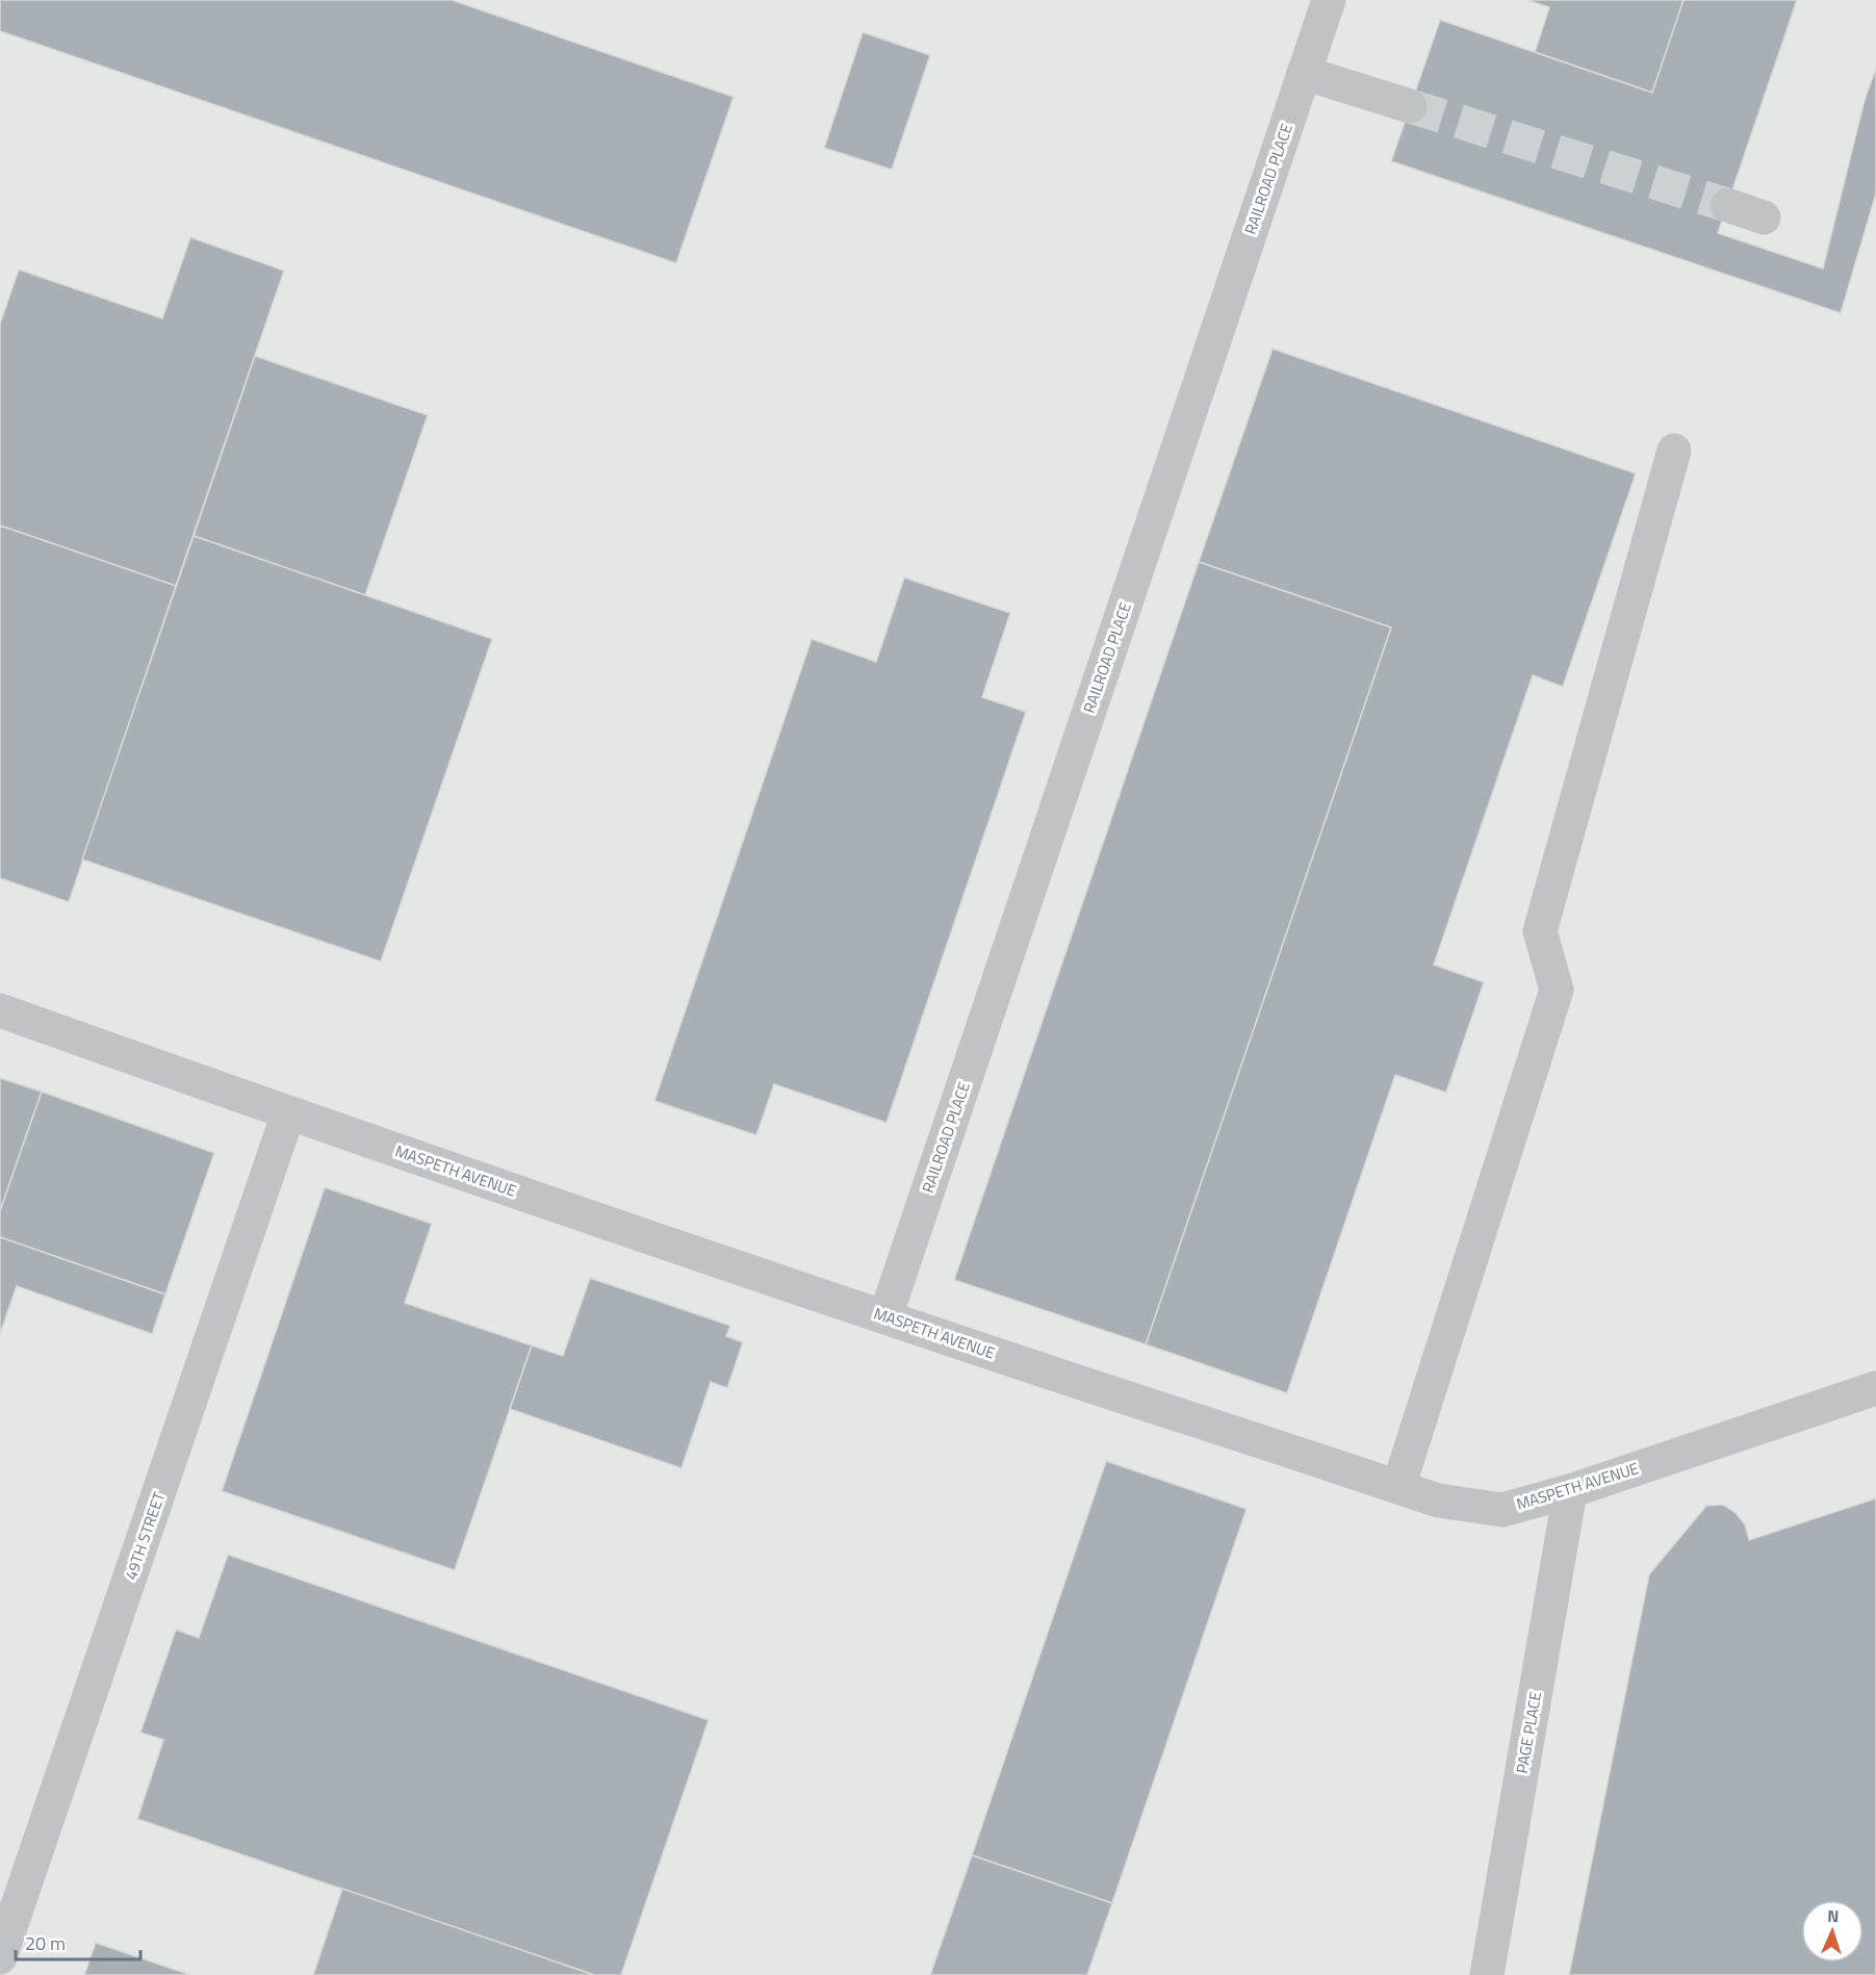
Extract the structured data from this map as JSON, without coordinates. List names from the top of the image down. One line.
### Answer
{"streets":{"street":["RAILROAD PLACE","MASPETH AVENUE","49TH STREET","PAGE PLACE"]},"crossings":[["RAILROAD PLACE","MASPETH AVENUE"],["MASPETH AVENUE","49TH STREET"],["MASPETH AVENUE","PAGE PLACE"]],"scale_bar":"20 m","north":"top"}
